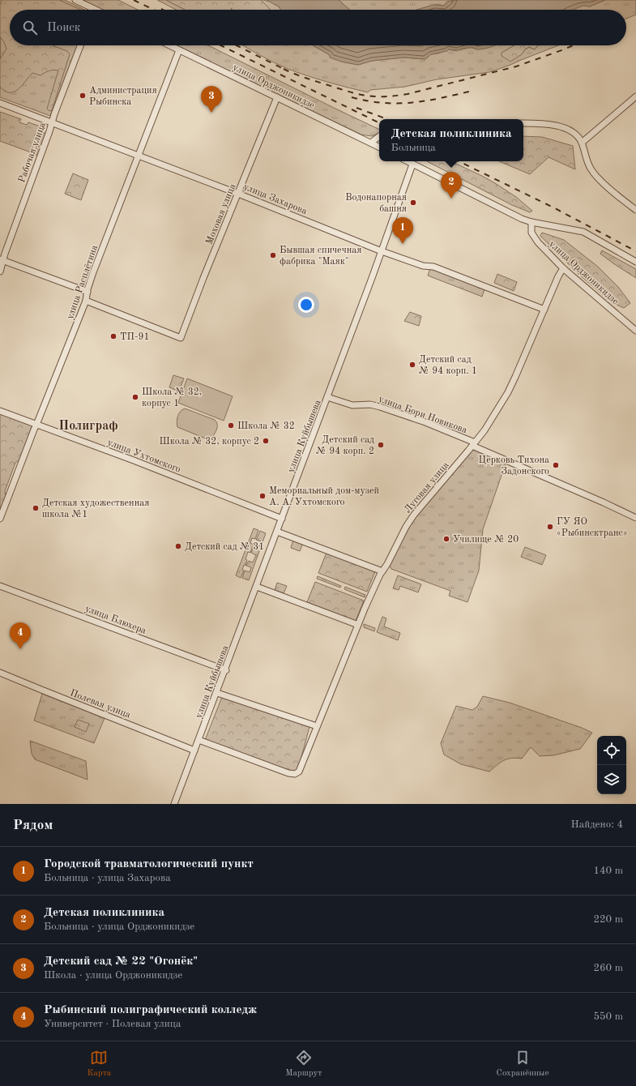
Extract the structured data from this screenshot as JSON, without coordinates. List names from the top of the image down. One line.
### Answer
{"streets":{"street":["улица Орджоникидзе","Рабочая улица","улица Захарова","Моховая улица","улица Расплётина","улица Бори Новикова","улица Куйбышева","улица Ухтомского","Луговая улица","улица Блюхера","Полевая улица"]},"crossings":[["улица Орджоникидзе","Моховая улица"],["улица Орджоникидзе","улица Расплётина"],["улица Орджоникидзе","Луговая улица"],["Рабочая улица","улица Захарова"],["улица Захарова","Моховая улица"],["улица Захарова","улица Расплётина"],["улица Захарова","улица Куйбышева"],["улица Захарова","Луговая улица"],["Моховая улица","улица Расплётина"],["улица Расплётина","улица Ухтомского"],["улица Бори Новикова","улица Куйбышева"],["улица Бори Новикова","Луговая улица"],["улица Куйбышева","улица Ухтомского"],["улица Куйбышева","Луговая улица"],["улица Куйбышева","улица Блюхера"],["улица Куйбышева","Полевая улица"]],"districts":["Полиграф"],"places":["Администрация Рыбинска","Водонапорная башня","Бывшая спичечная фабрика \"Маяк\"","ТП-91","Детский сад № 94 корп. 1","Школа № 32, корпус 1","Школа № 32","Школа № 32, корпус 2","Детский сад № 94 корп. 2","Церковь Тихона Задонского","Мемориальный дом-музей А. А. Ухтомского","Детская художественная школа №1","ГУ ЯО «Рыбинсктранс»","Училище № 20","Детский сад № 31"],"page":{"search":"Поиск","pins":["3","2","1","4"],"popup":["Детская поликлиника","Больница"],"heading":["Рядом","Найдено: 4"],"list":[{"mark":"1","name":"Городской травматологический пункт","note":"Больница · улица Захарова","value":"140 m"},{"mark":"2","name":"Детская поликлиника","note":"Больница · улица Орджоникидзе","value":"220 m"},{"mark":"3","name":"Детский сад № 22 \"Огонёк\"","note":"Школа · улица Орджоникидзе","value":"260 m"},{"mark":"4","name":"Рыбинский полиграфический колледж","note":"Университет · Полевая улица","value":"550 m"}],"nav":["Карта","Маршрут","Сохранённые"]}}
